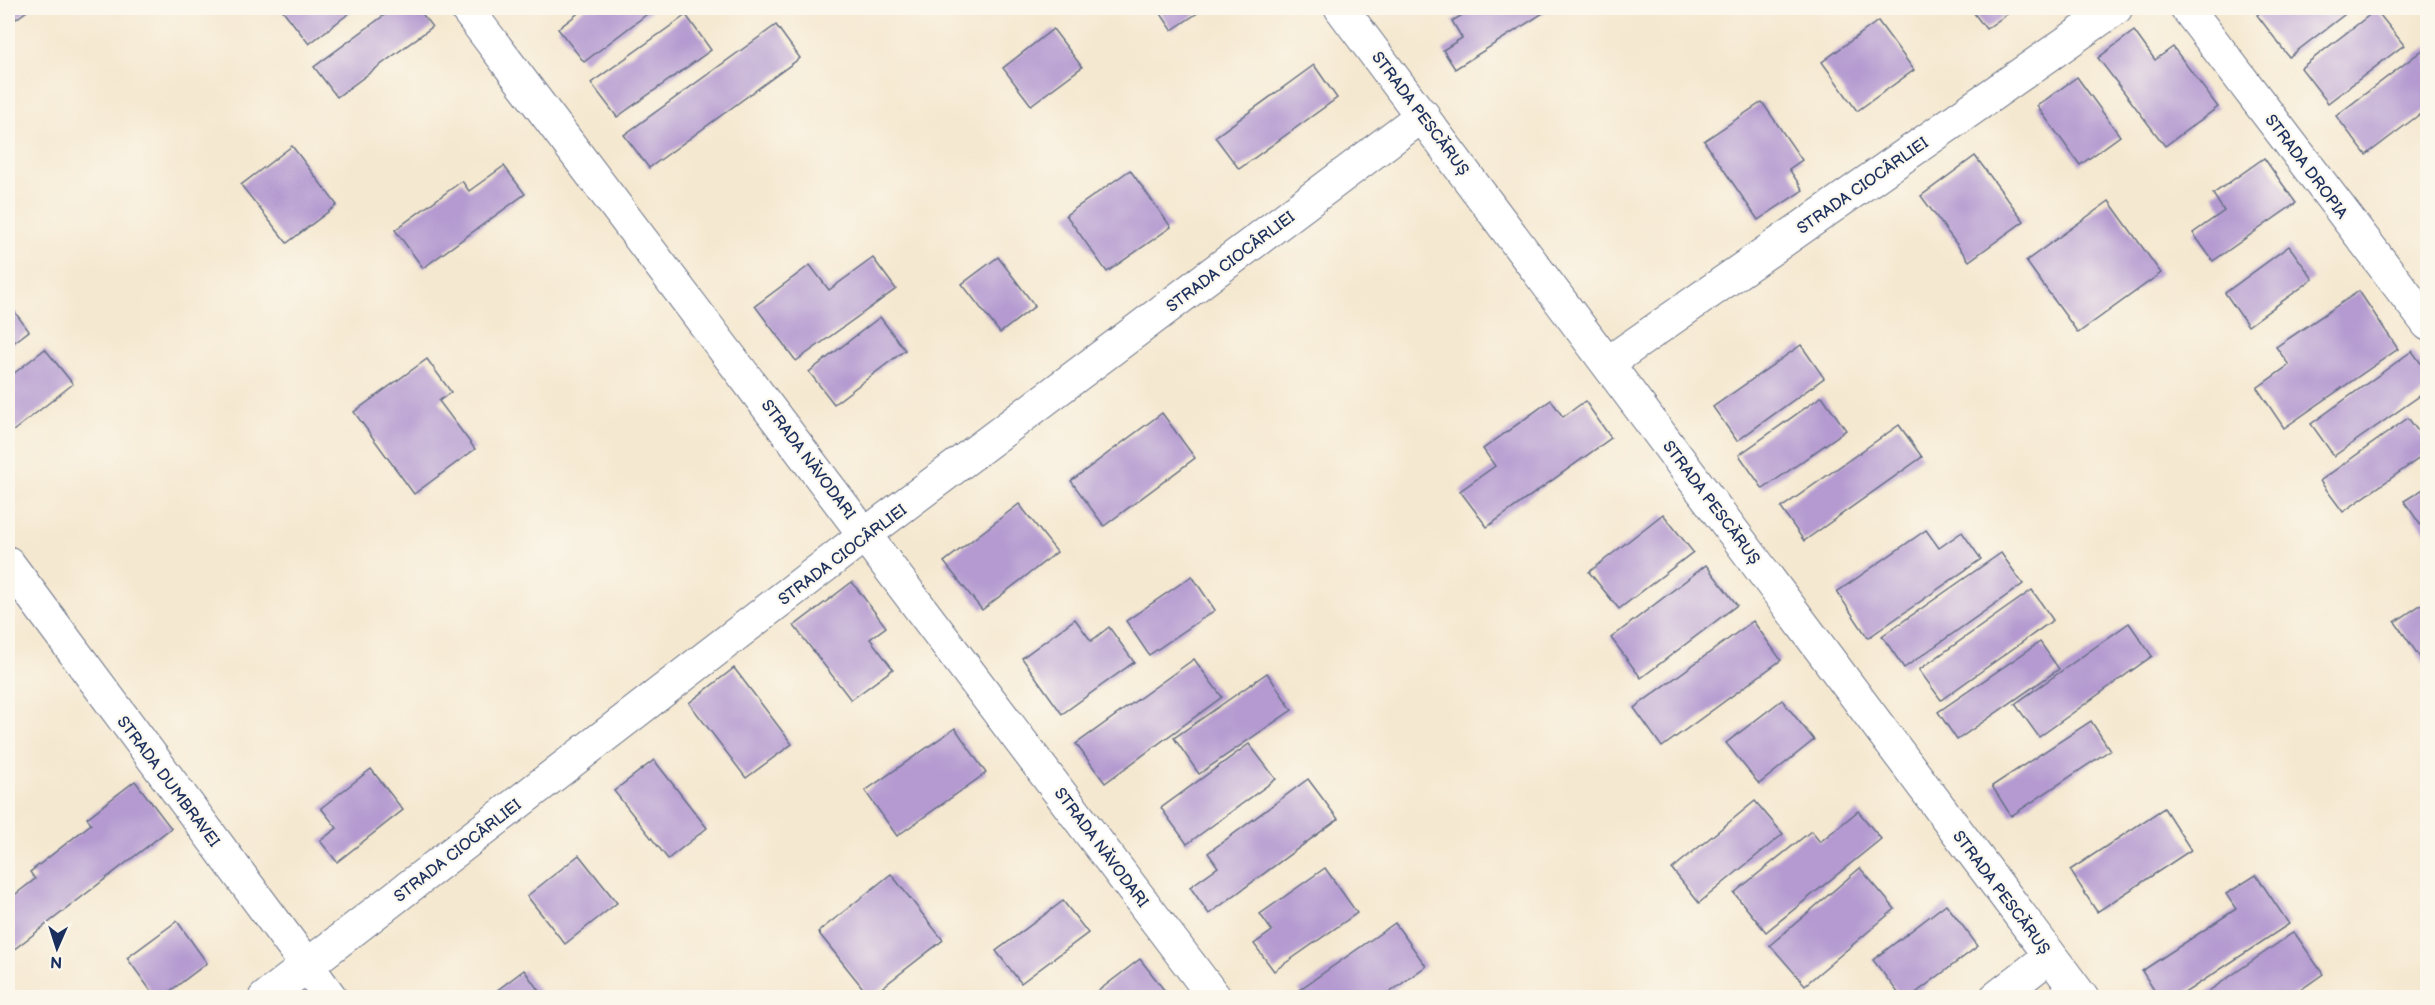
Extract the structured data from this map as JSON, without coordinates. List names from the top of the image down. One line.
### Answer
{"streets":{"street":["STRADA PESCĂRUȘ","STRADA DROPIA","STRADA CIOCÂRLIEI","STRADA NĂVODARI","STRADA DUMBRAVEI"]},"crossings":[["STRADA PESCĂRUȘ","STRADA CIOCÂRLIEI"],["STRADA CIOCÂRLIEI","STRADA NĂVODARI"],["STRADA CIOCÂRLIEI","STRADA DUMBRAVEI"]],"north":"bottom"}
